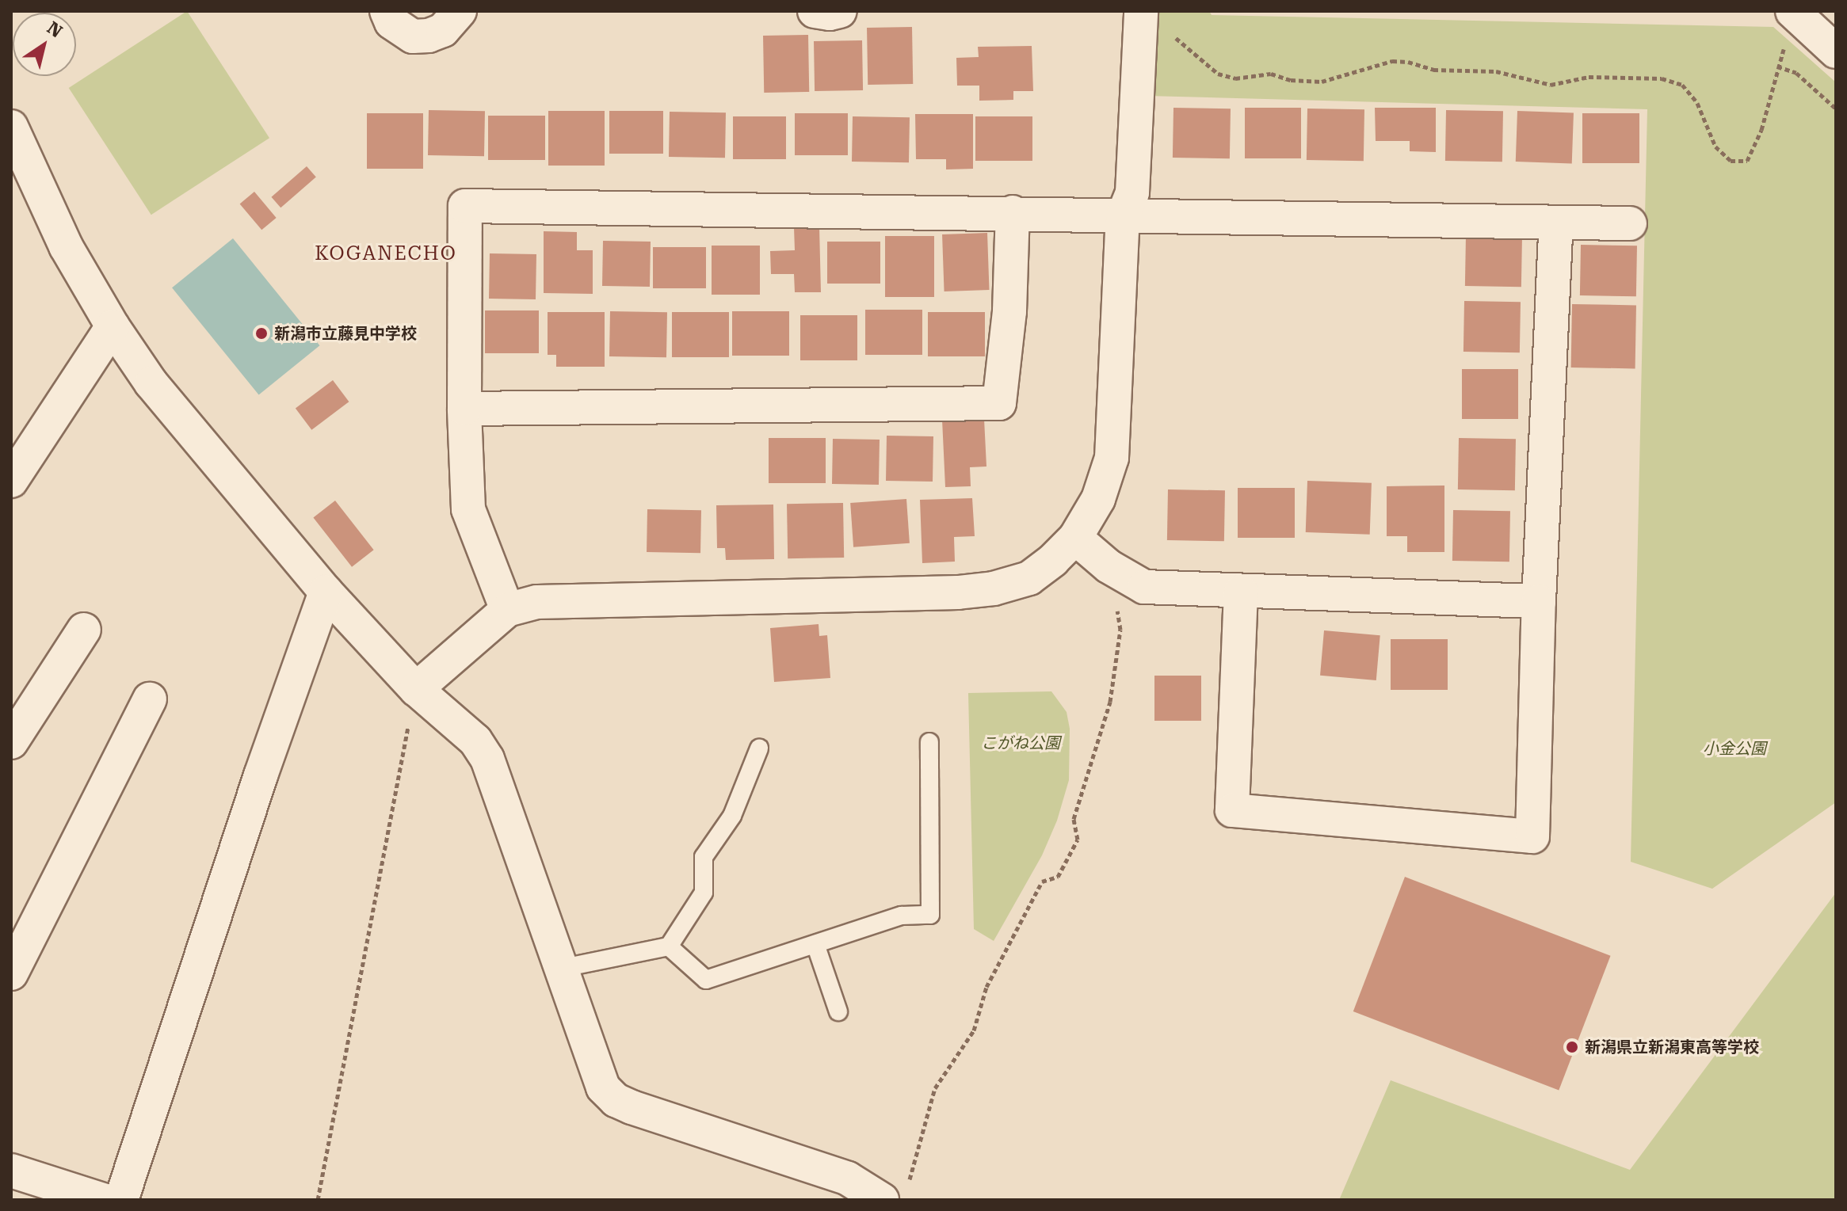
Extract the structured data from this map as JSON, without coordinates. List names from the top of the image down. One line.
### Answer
{"districts":["KOGANECHO"],"parks":["こがね公園","小金公園"],"places":["新潟市立藤見中学校","新潟県立新潟東高等学校"],"north":"top right"}
